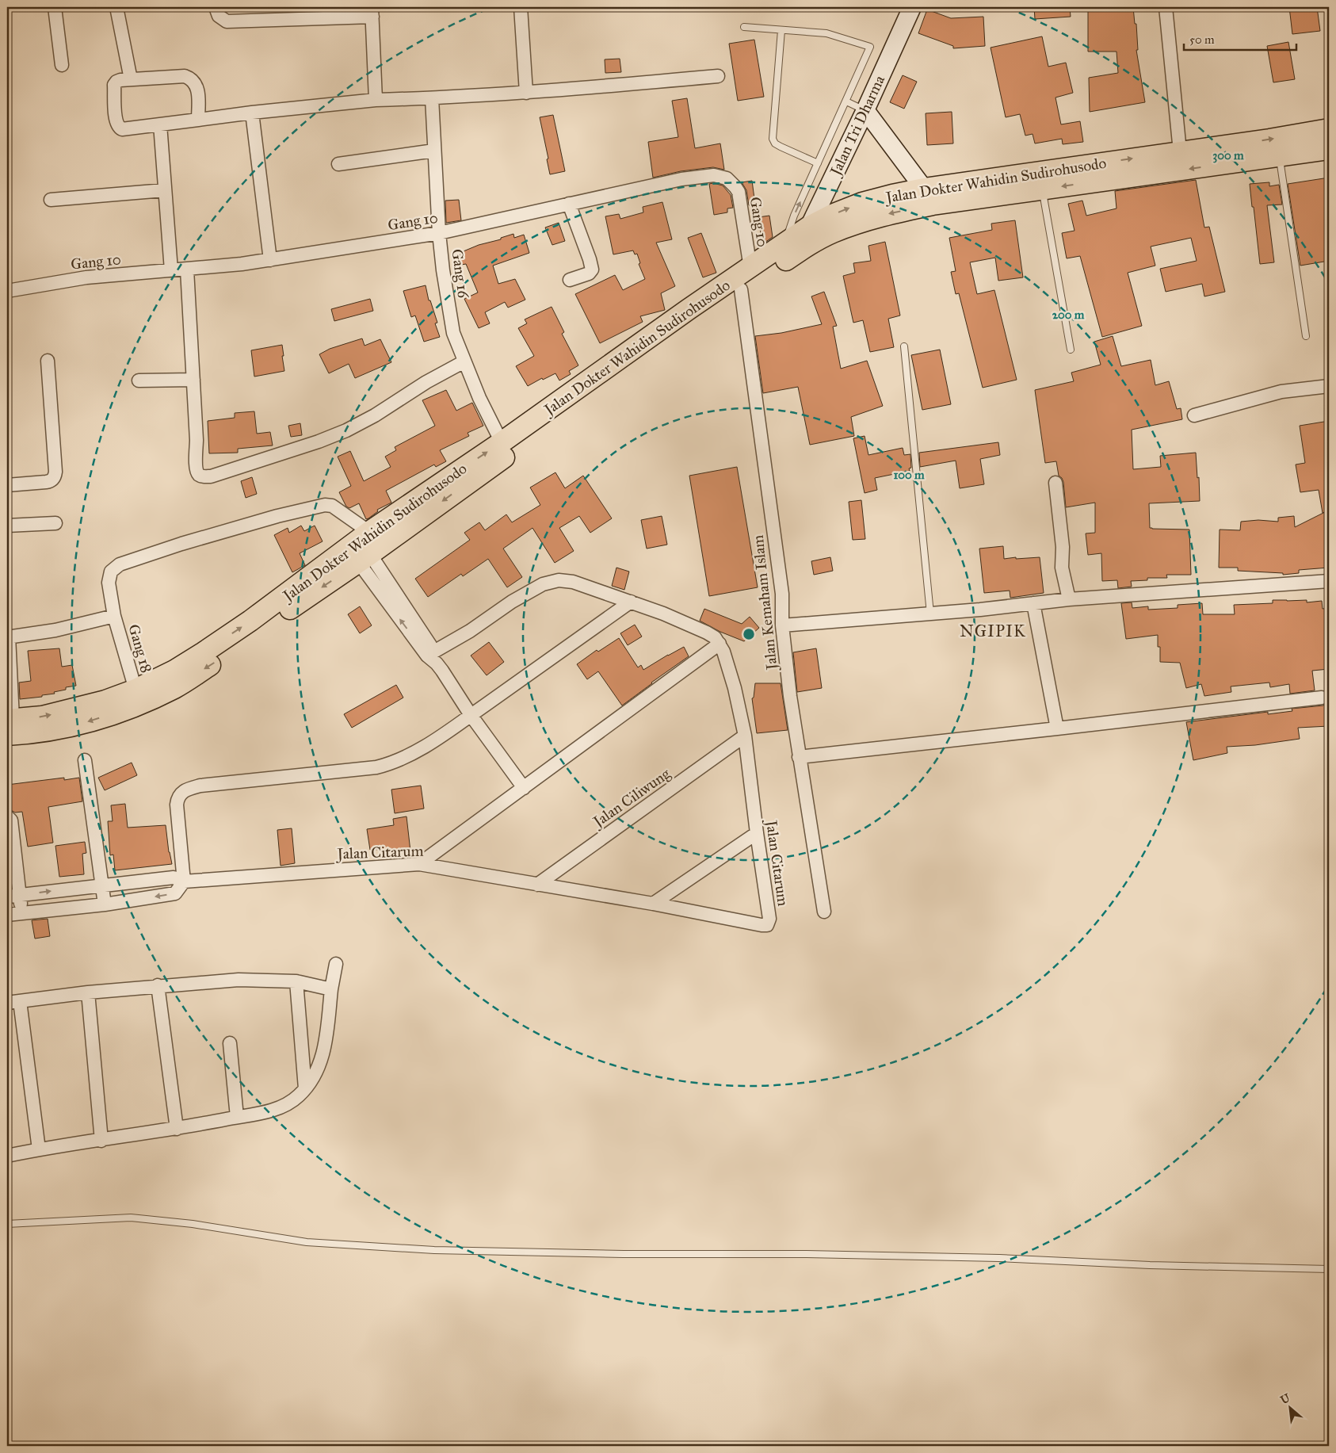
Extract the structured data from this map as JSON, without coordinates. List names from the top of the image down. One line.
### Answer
{"streets":{"highway":["Jalan Dokter Wahidin Sudirohusodo"],"main road":["Jalan Tri Dharma"],"street":["Gang 10","Gang 16","Jalan Kemaham Islam","Gang 18","Jalan Ciliwung","Jalan Citarum"]},"crossings":[["Jalan Tri Dharma","Jalan Dokter Wahidin Sudirohusodo"],["Jalan Dokter Wahidin Sudirohusodo","Gang 10"],["Jalan Dokter Wahidin Sudirohusodo","Gang 16"],["Jalan Dokter Wahidin Sudirohusodo","Jalan Kemaham Islam"],["Jalan Dokter Wahidin Sudirohusodo","Gang 18"],["Gang 10","Gang 16"],["Jalan Ciliwung","Jalan Citarum"]],"districts":["NGIPIK"],"scale_bar":"50 m","north":"top left","rings":["300 m","200 m","100 m"]}
